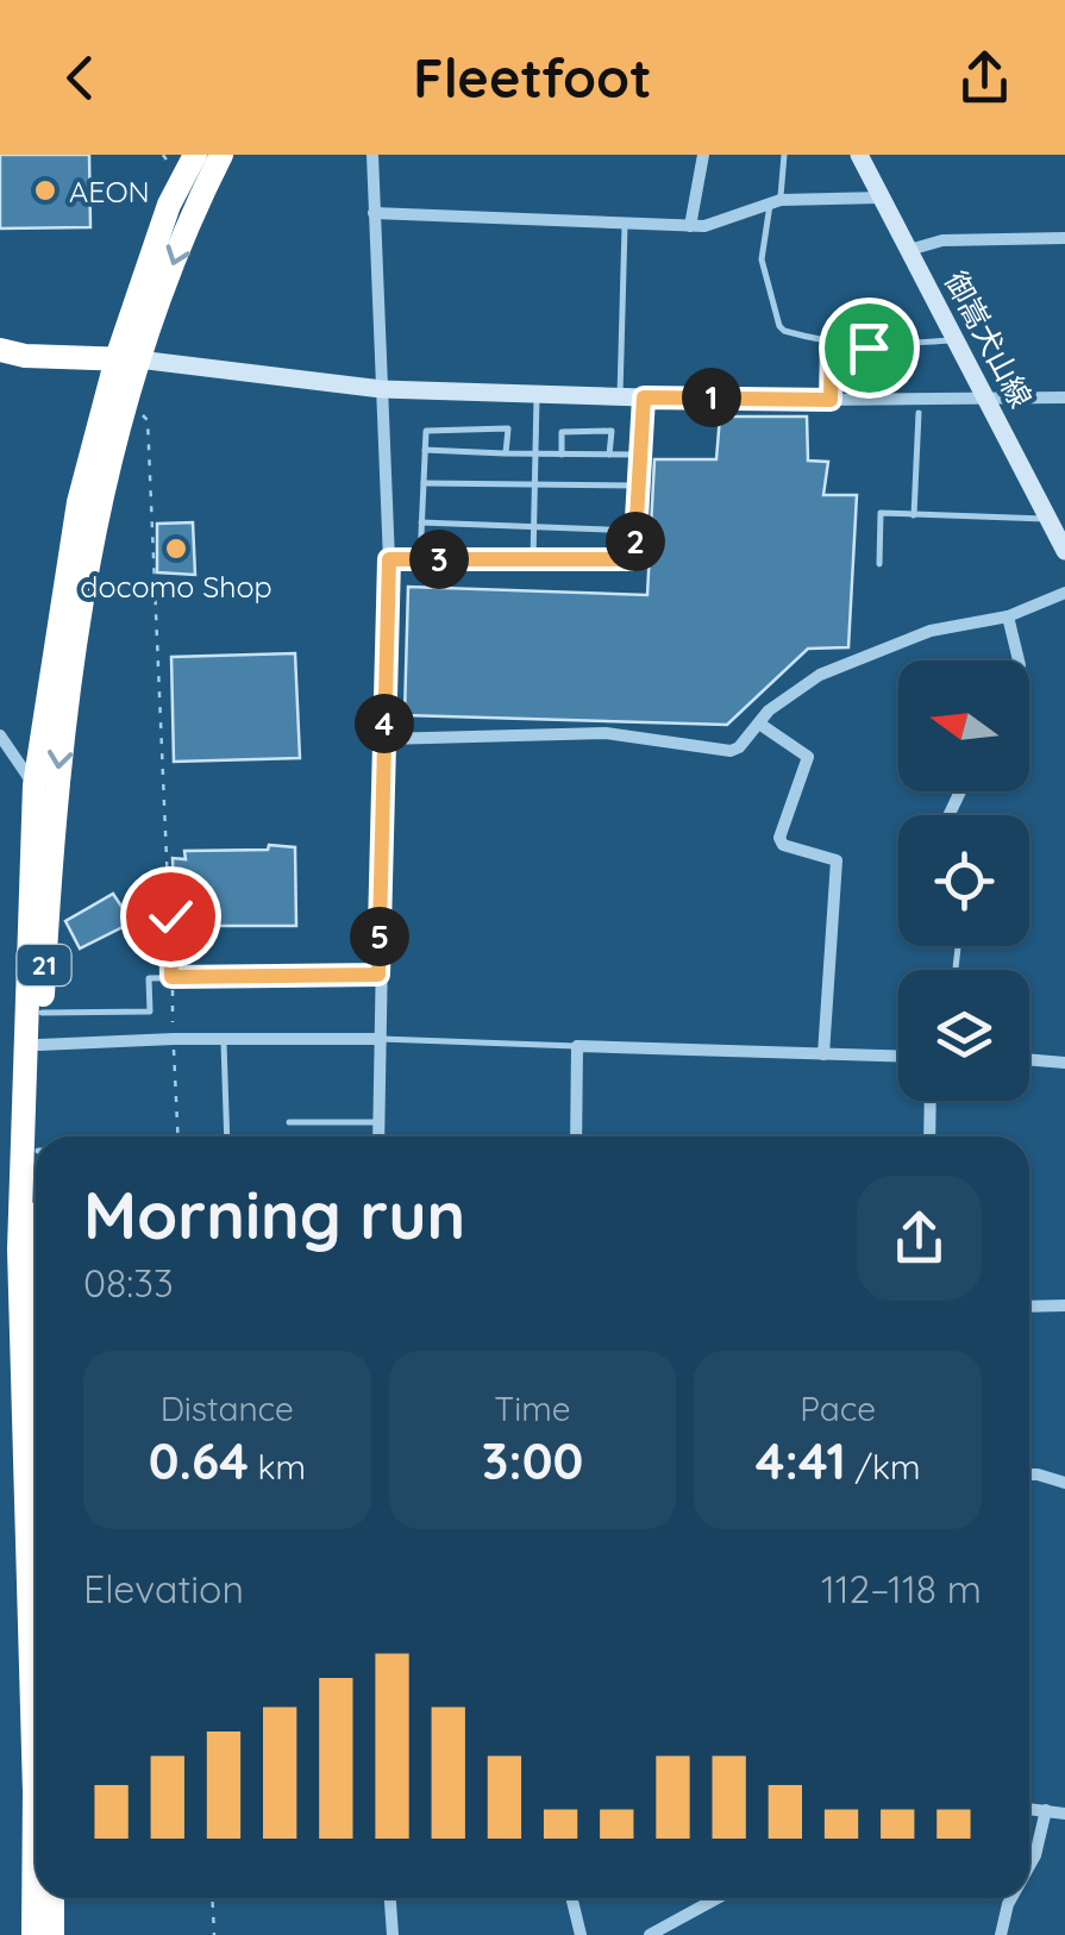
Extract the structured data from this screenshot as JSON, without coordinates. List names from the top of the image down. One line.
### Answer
{"streets":{"highway":["21"],"street":["御嵩犬山線"]},"places":["AEON","docomo Shop"],"north":"left","page":{"header":"Fleetfoot","pins":["1","2","3","4","5"],"heading":["Morning run","08:33"],"stats":[["Distance","0.64 km"],["Time","3:00"],["Pace","4:41 /km"]],"chart":["Elevation","112–118 m"]}}
